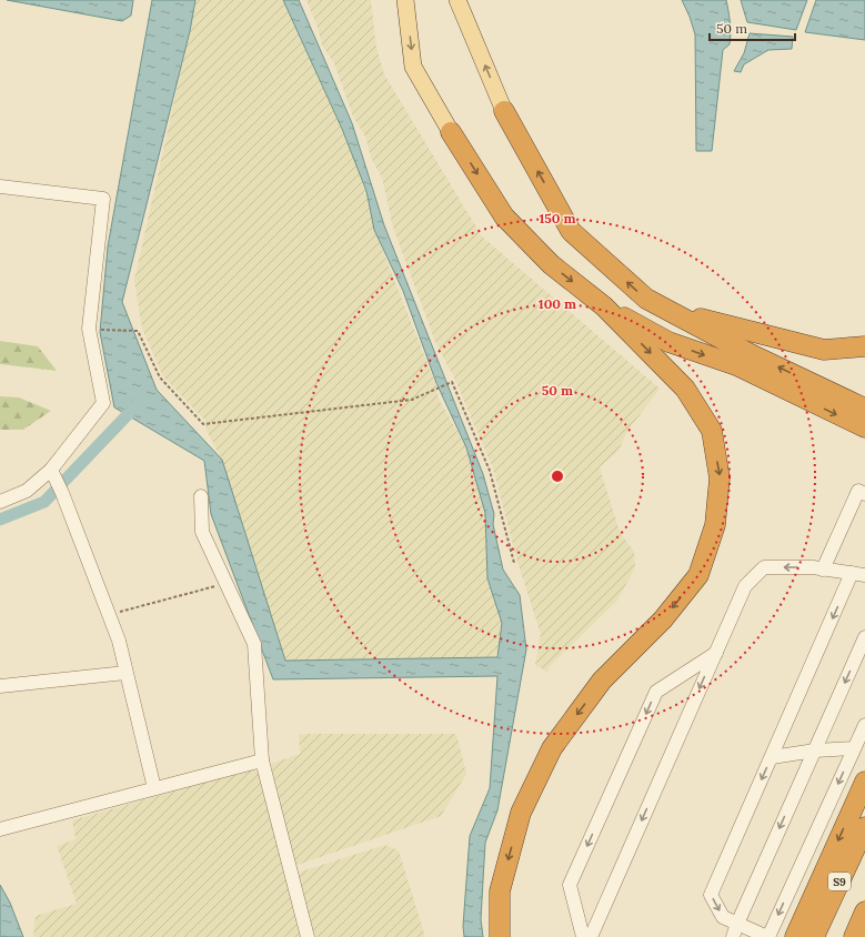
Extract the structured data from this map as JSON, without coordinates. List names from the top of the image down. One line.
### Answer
{"streets":{"highway":["S9"]},"scale_bar":"50 m","rings":["150 m","100 m","50 m"]}
